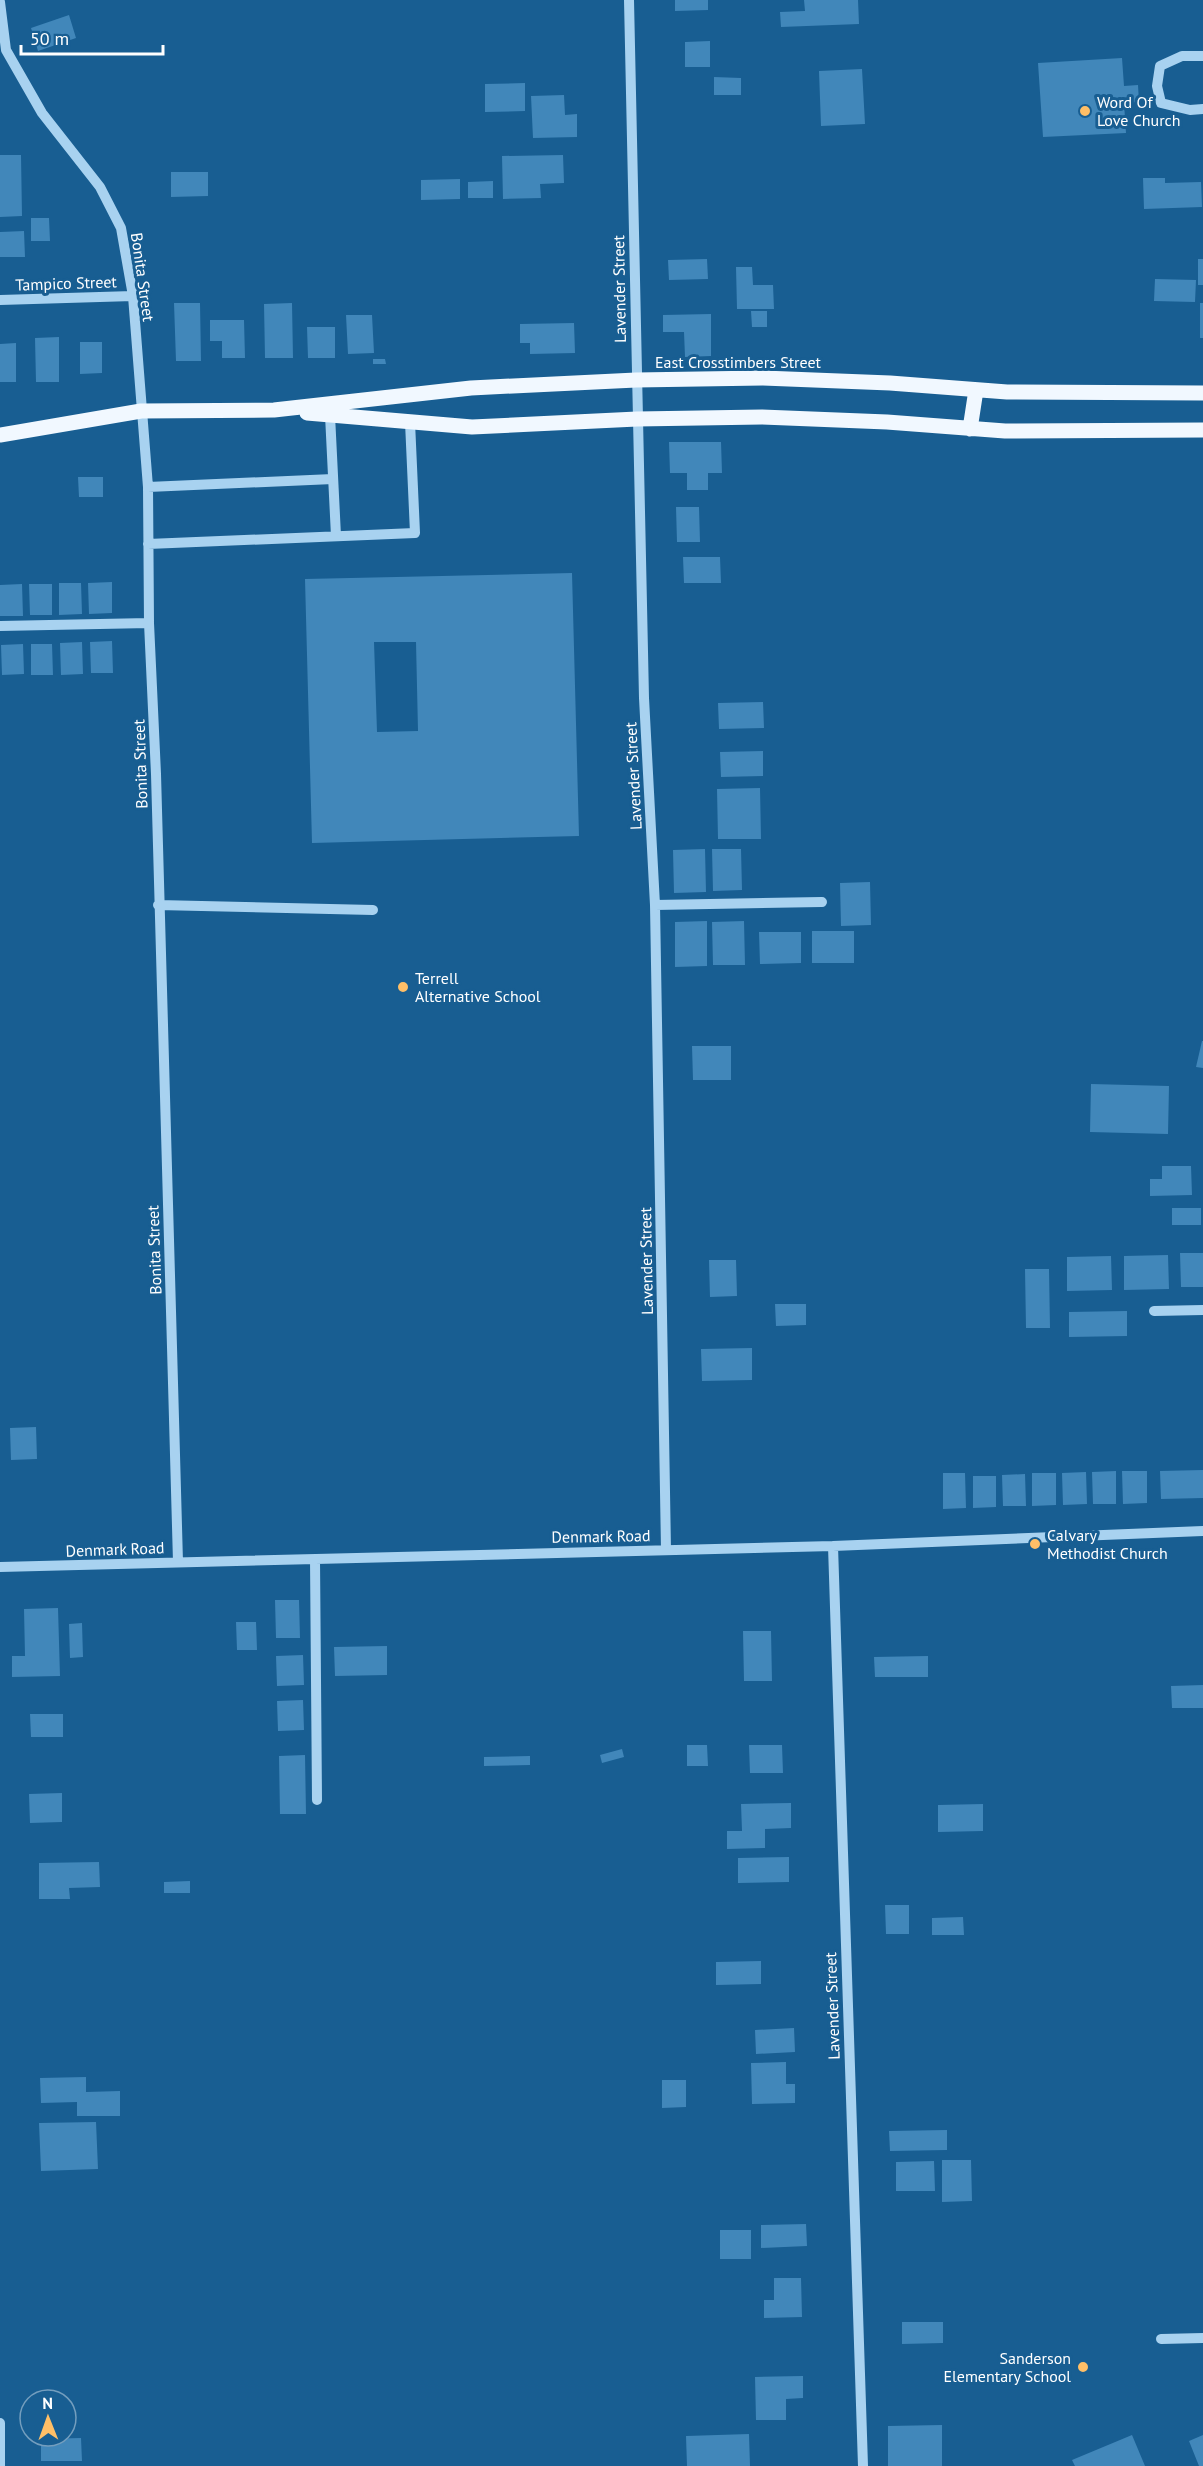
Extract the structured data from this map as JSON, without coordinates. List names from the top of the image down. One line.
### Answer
{"streets":{"main road":["East Crosstimbers Street"],"street":["Bonita Street","Tampico Street","Lavender Street","Denmark Road"]},"crossings":[["Bonita Street","Tampico Street"],["Bonita Street","East Crosstimbers Street"],["Bonita Street","Denmark Road"],["Lavender Street","East Crosstimbers Street"],["Lavender Street","Denmark Road"]],"places":["Word Of Love Church","Terrell Alternative School","Calvary Methodist Church","Sanderson Elementary School"],"scale_bar":"50 m","north":"top"}
